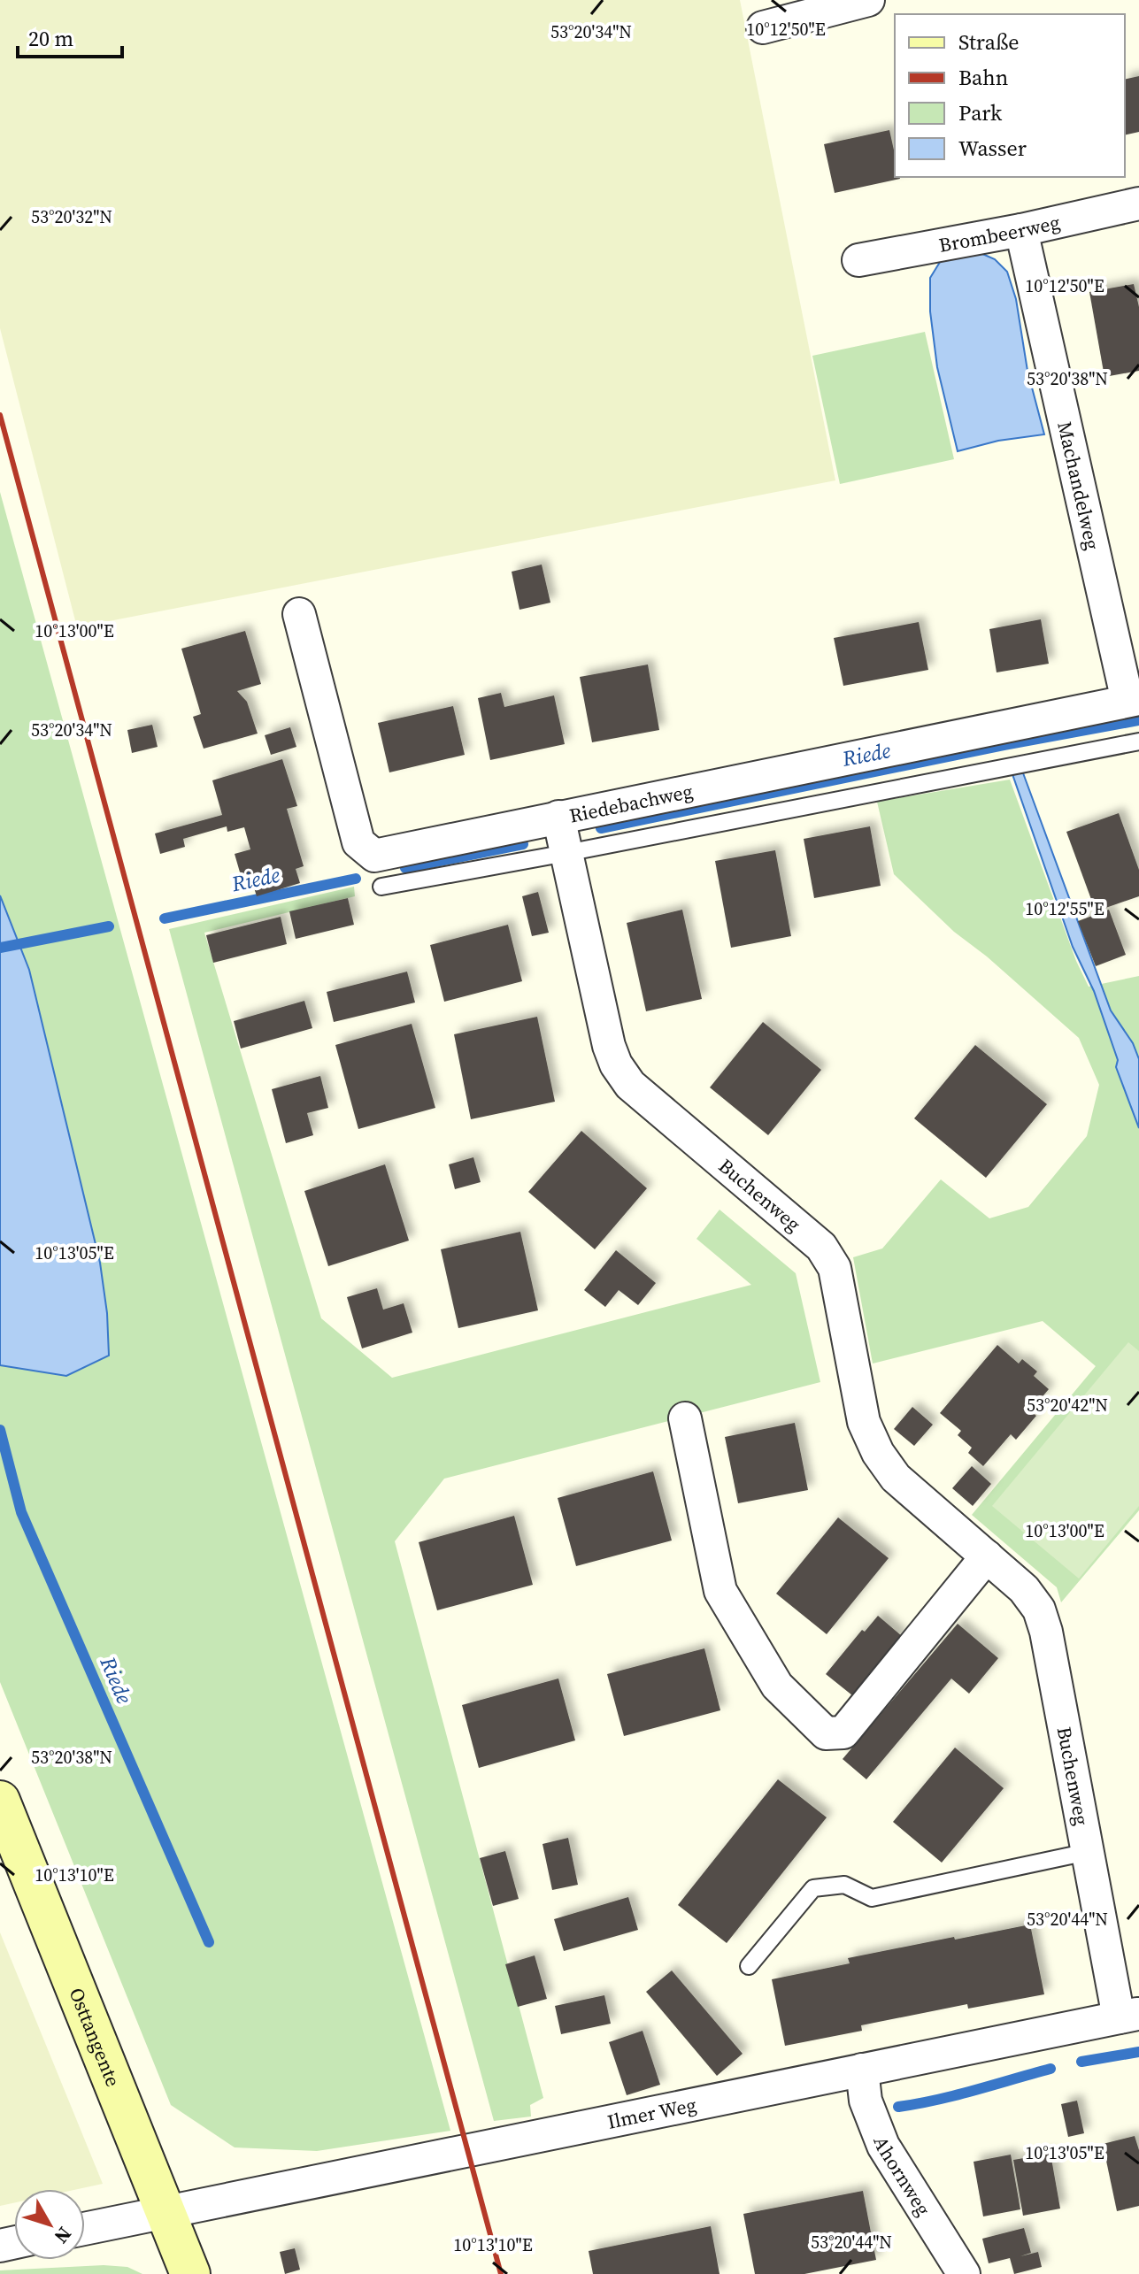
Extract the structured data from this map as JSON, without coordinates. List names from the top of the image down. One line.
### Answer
{"streets":{"main road":["Osttangente"],"street":["Brombeerweg","Machandelweg","Riedebachweg","Buchenweg","Ilmer Weg","Ahornweg"]},"crossings":[["Brombeerweg","Machandelweg"],["Machandelweg","Riedebachweg"],["Riedebachweg","Buchenweg"],["Buchenweg","Ilmer Weg"],["Osttangente","Ilmer Weg"],["Ilmer Weg","Ahornweg"]],"water":["Riede"],"legend":["Straße","Bahn","Park","Wasser"],"scale_bar":"20 m","north":"bottom right","coordinates":["10°12'50\"E","53°20'34\"N","53°20'32\"N","53°20'38\"N","10°13'00\"E","10°12'55\"E","10°13'05\"E","53°20'42\"N","10°13'10\"E","53°20'44\"N"]}
